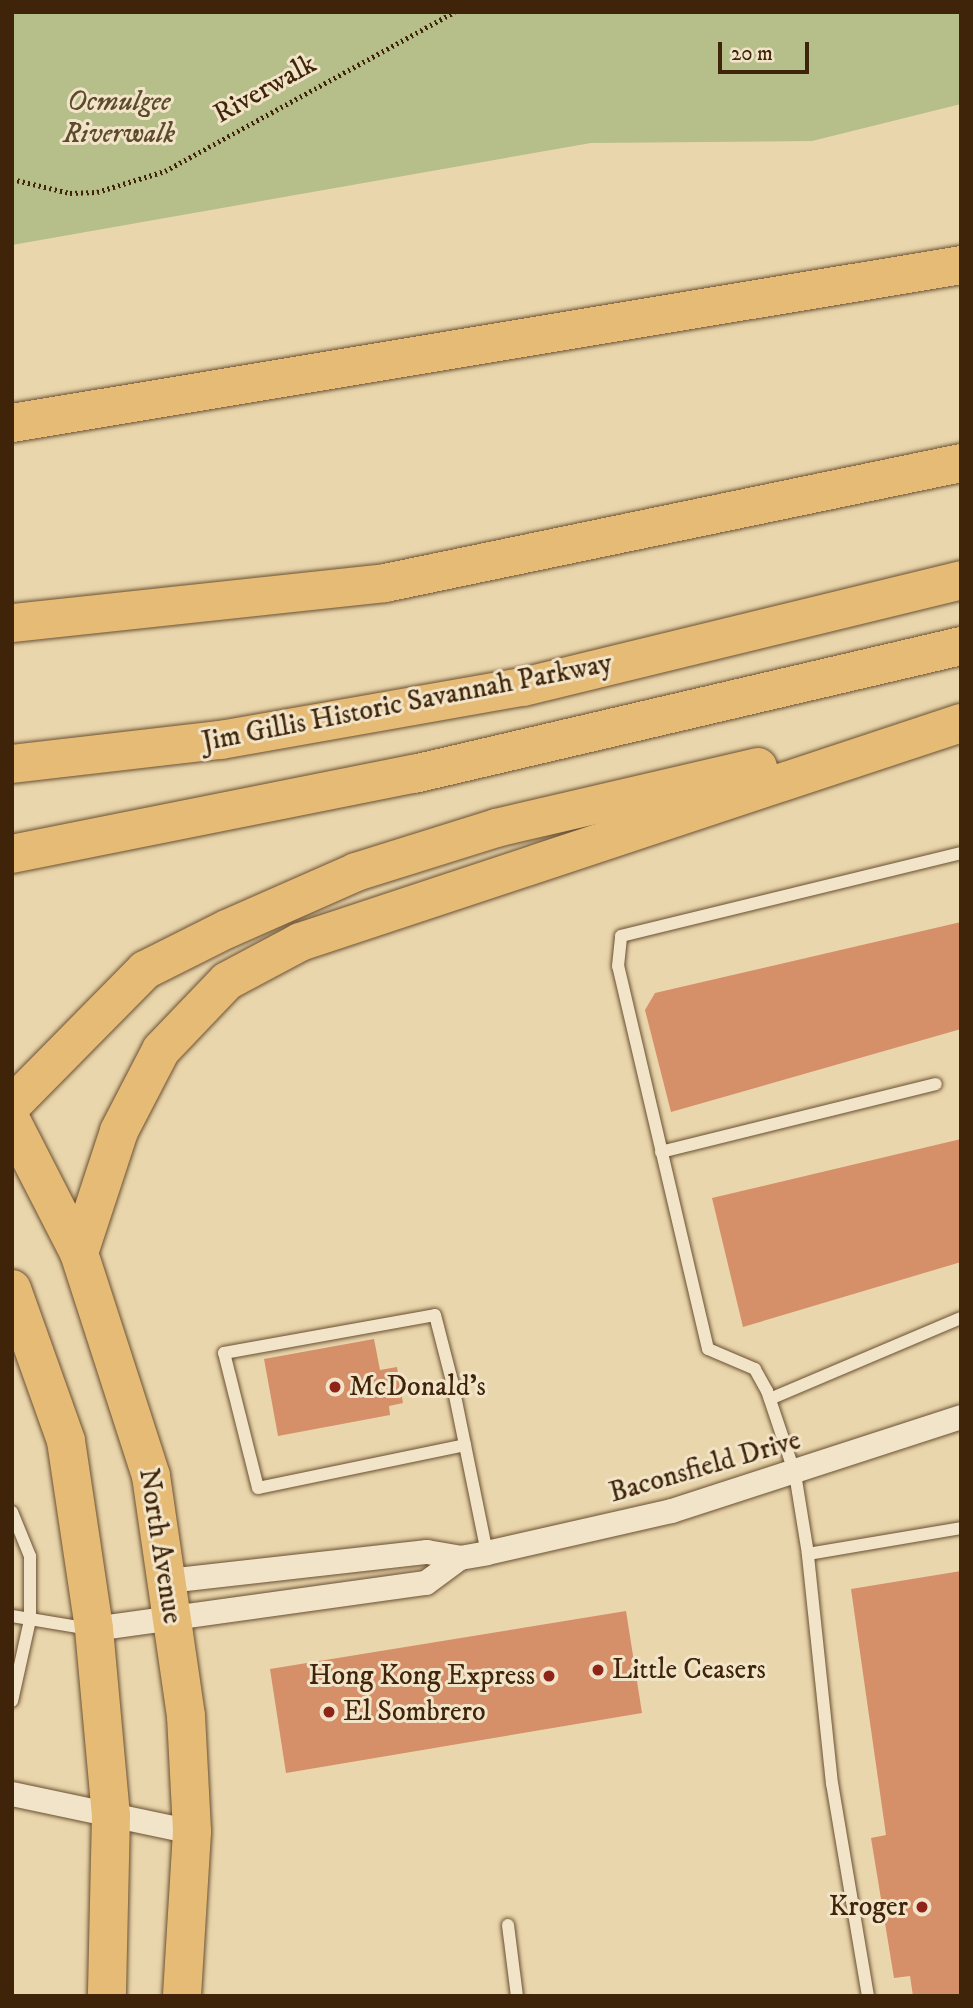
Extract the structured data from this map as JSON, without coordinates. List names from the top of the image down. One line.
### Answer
{"streets":{"highway":["Jim Gillis Historic Savannah Parkway","North Avenue"],"street":["Baconsfield Drive"],"path":["Riverwalk"]},"crossings":[["Baconsfield Drive","North Avenue"]],"parks":["Ocmulgee Riverwalk"],"places":["McDonald's","Little Ceasers","Hong Kong Express","El Sombrero","Kroger"],"scale_bar":"20 m"}
